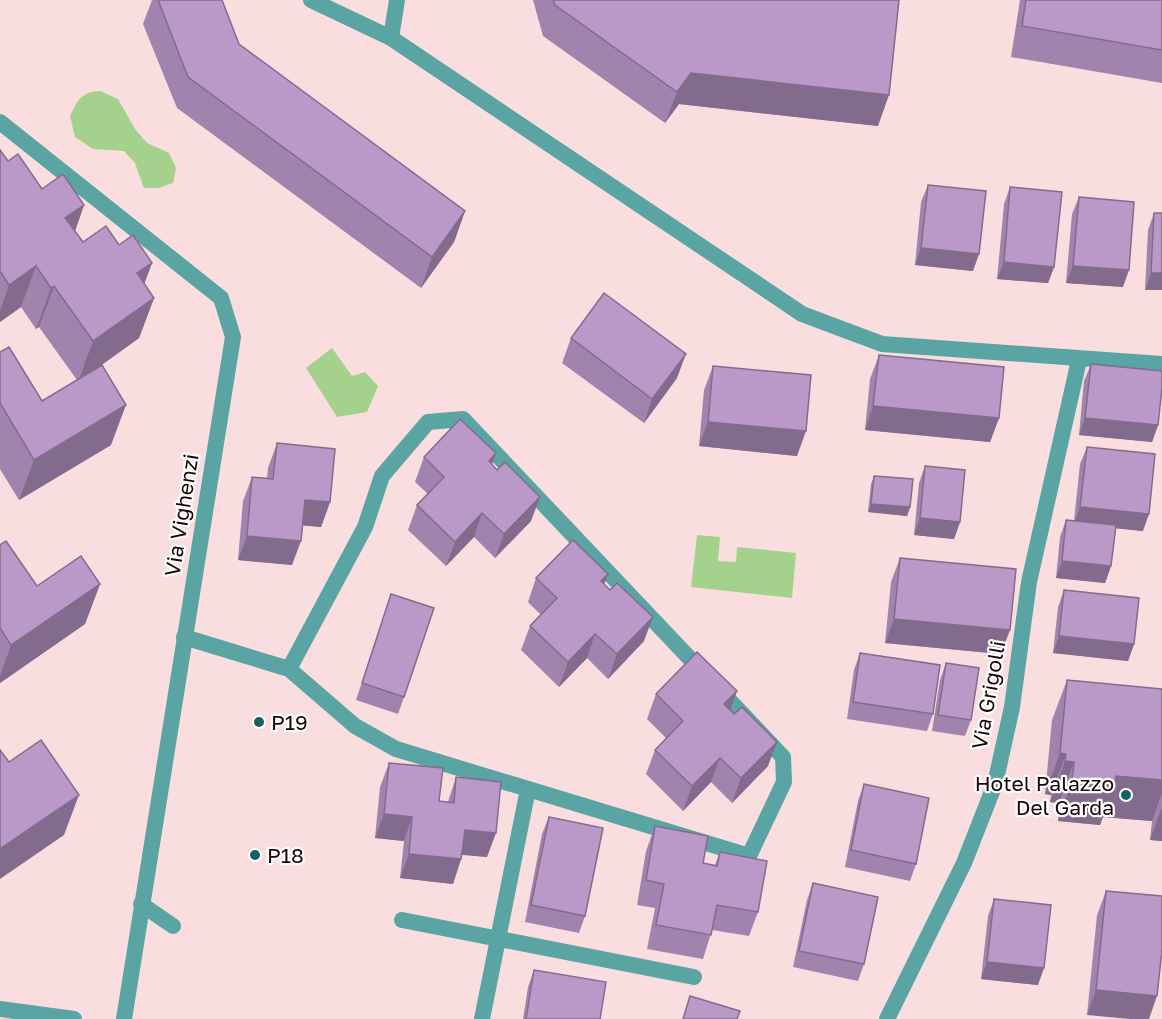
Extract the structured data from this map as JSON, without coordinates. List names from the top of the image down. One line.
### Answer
{"streets":{"street":["Via Vighenzi","Via Grigolli"]},"places":["P19","Hotel Palazzo Del Garda","P18"]}
